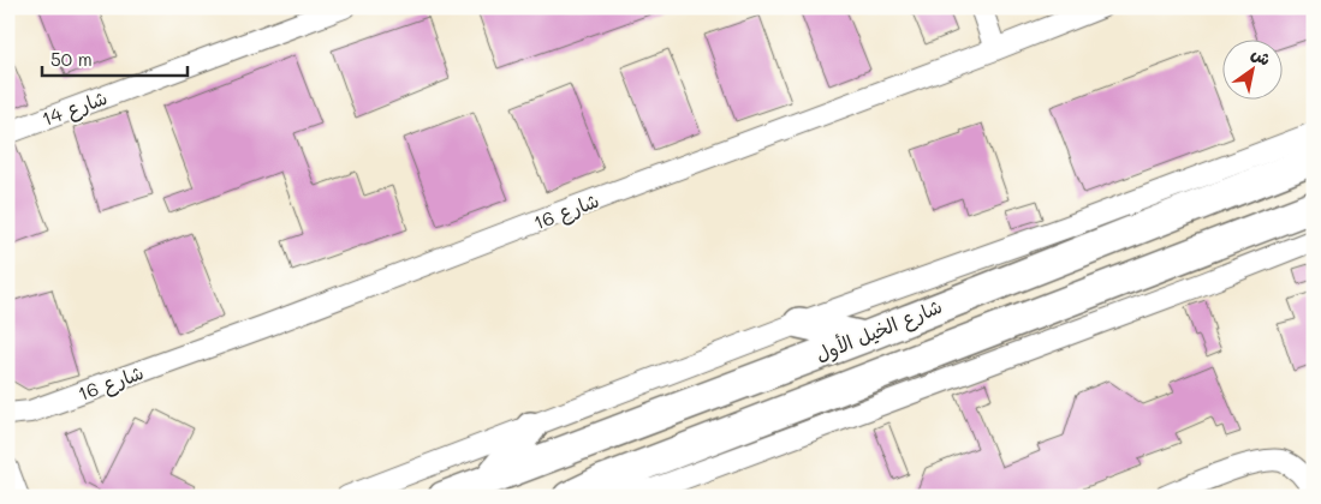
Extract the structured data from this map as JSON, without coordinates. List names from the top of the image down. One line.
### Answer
{"streets":{"main road":["شارع الخيل الأول"],"street":["شارع 14","شارع 16"]},"scale_bar":"50 m","north":"top right"}
